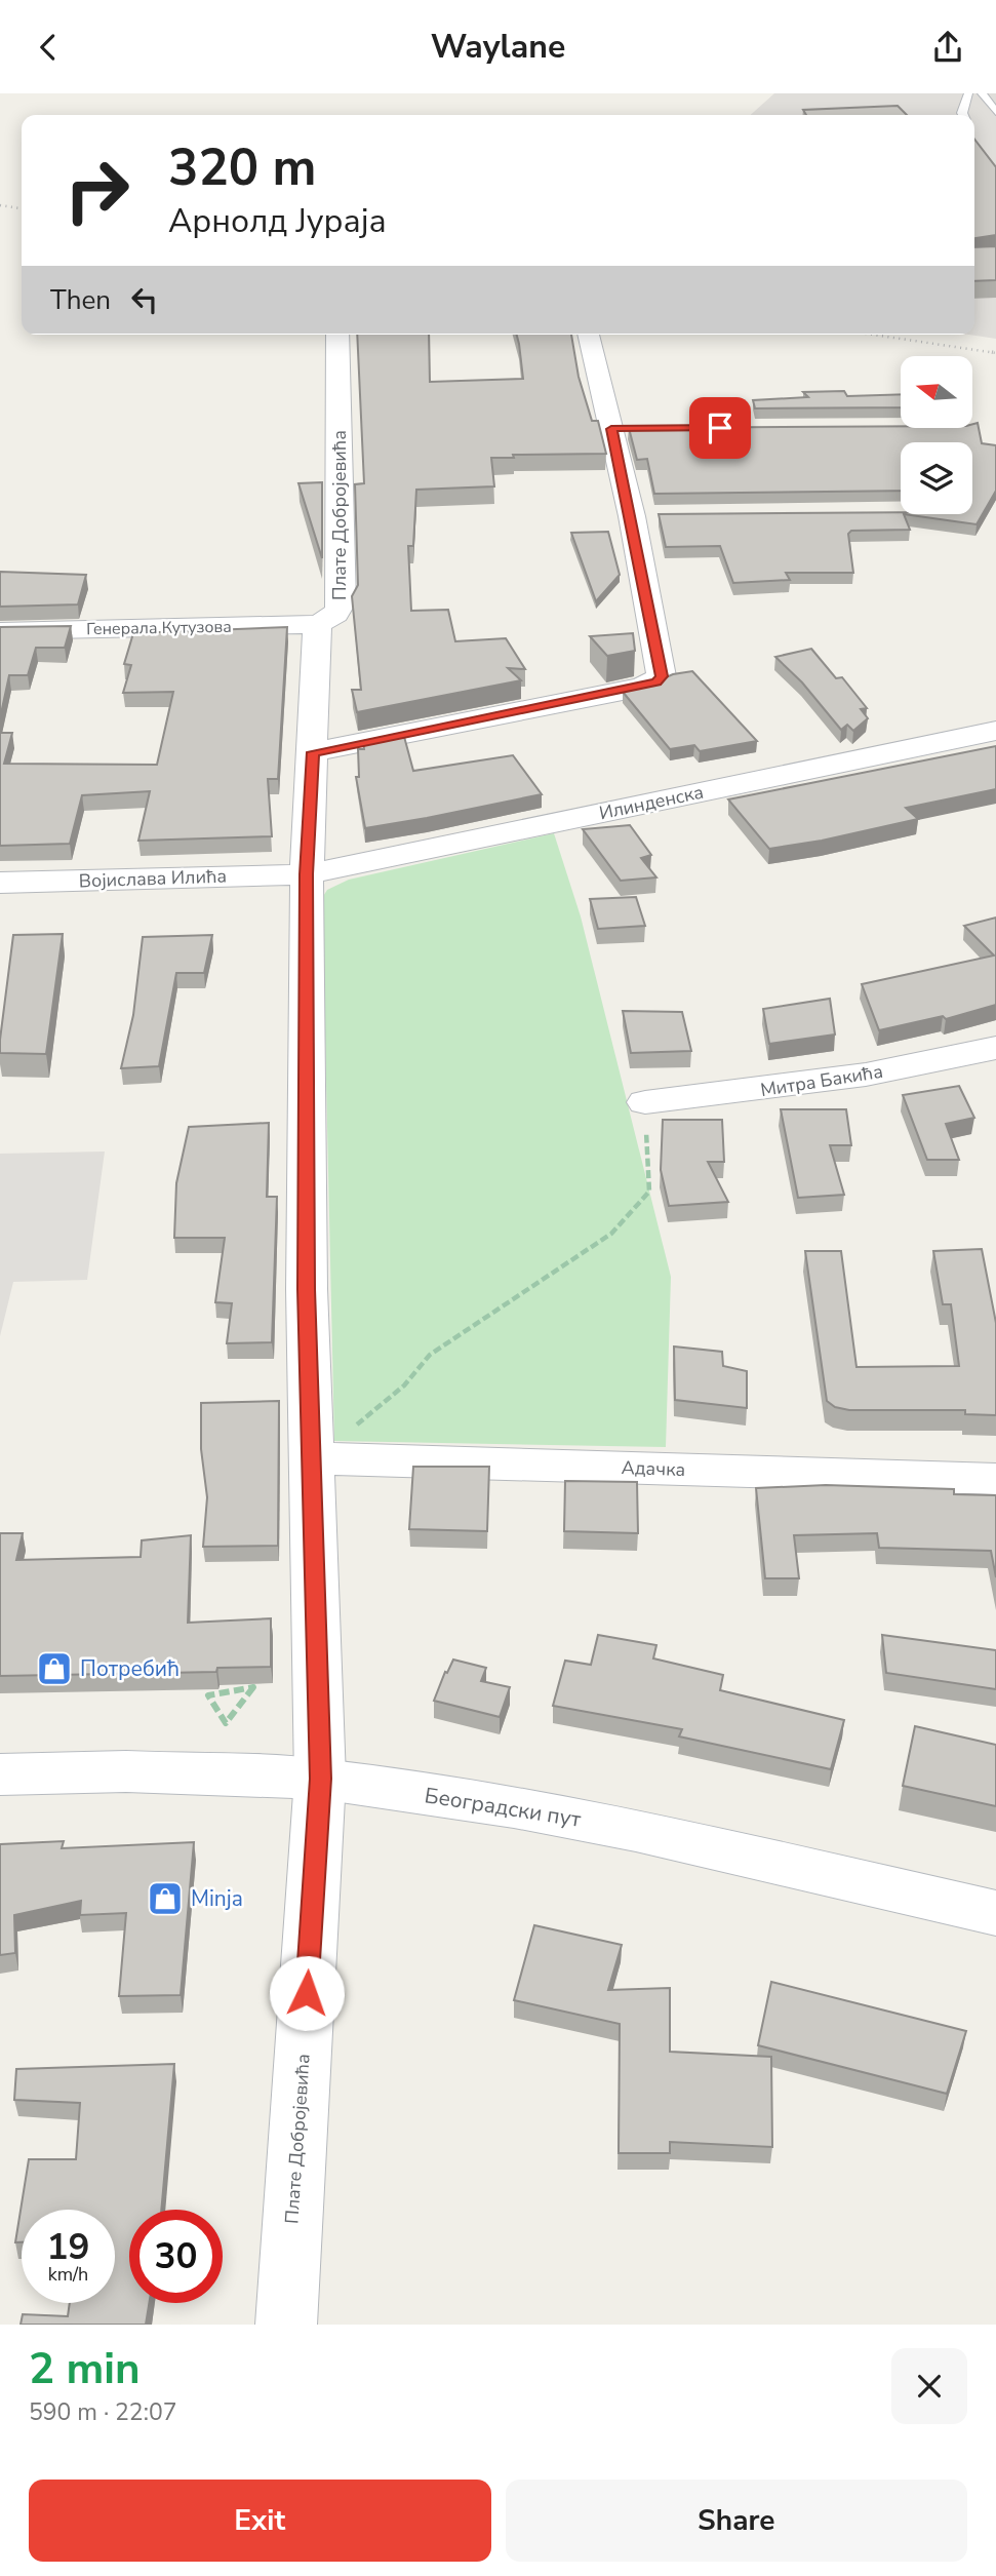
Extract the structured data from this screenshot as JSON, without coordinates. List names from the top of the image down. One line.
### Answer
{"streets":{"street":["Плате Добројевића","Генерала Кутузова","Илинденска","Војислава Илића","Митра Бакића","Адачка","Београдски пут"]},"crossings":[["Плате Добројевића","Генерала Кутузова"],["Плате Добројевића","Илинденска"],["Плате Добројевића","Војислава Илића"],["Плате Добројевића","Адачка"],["Плате Добројевића","Београдски пут"],["Илинденска","Војислава Илића"]],"places":{"shop":["Потребић","Minja"]},"north":"left","page":{"header":"Waylane","turn":["320 m","Арнолд Јураја"],"then":"Then","speed":"19 km/h","limit":"30","heading":["2 min","590 m · 22:07"],"buttons":["Exit","Share"]}}
